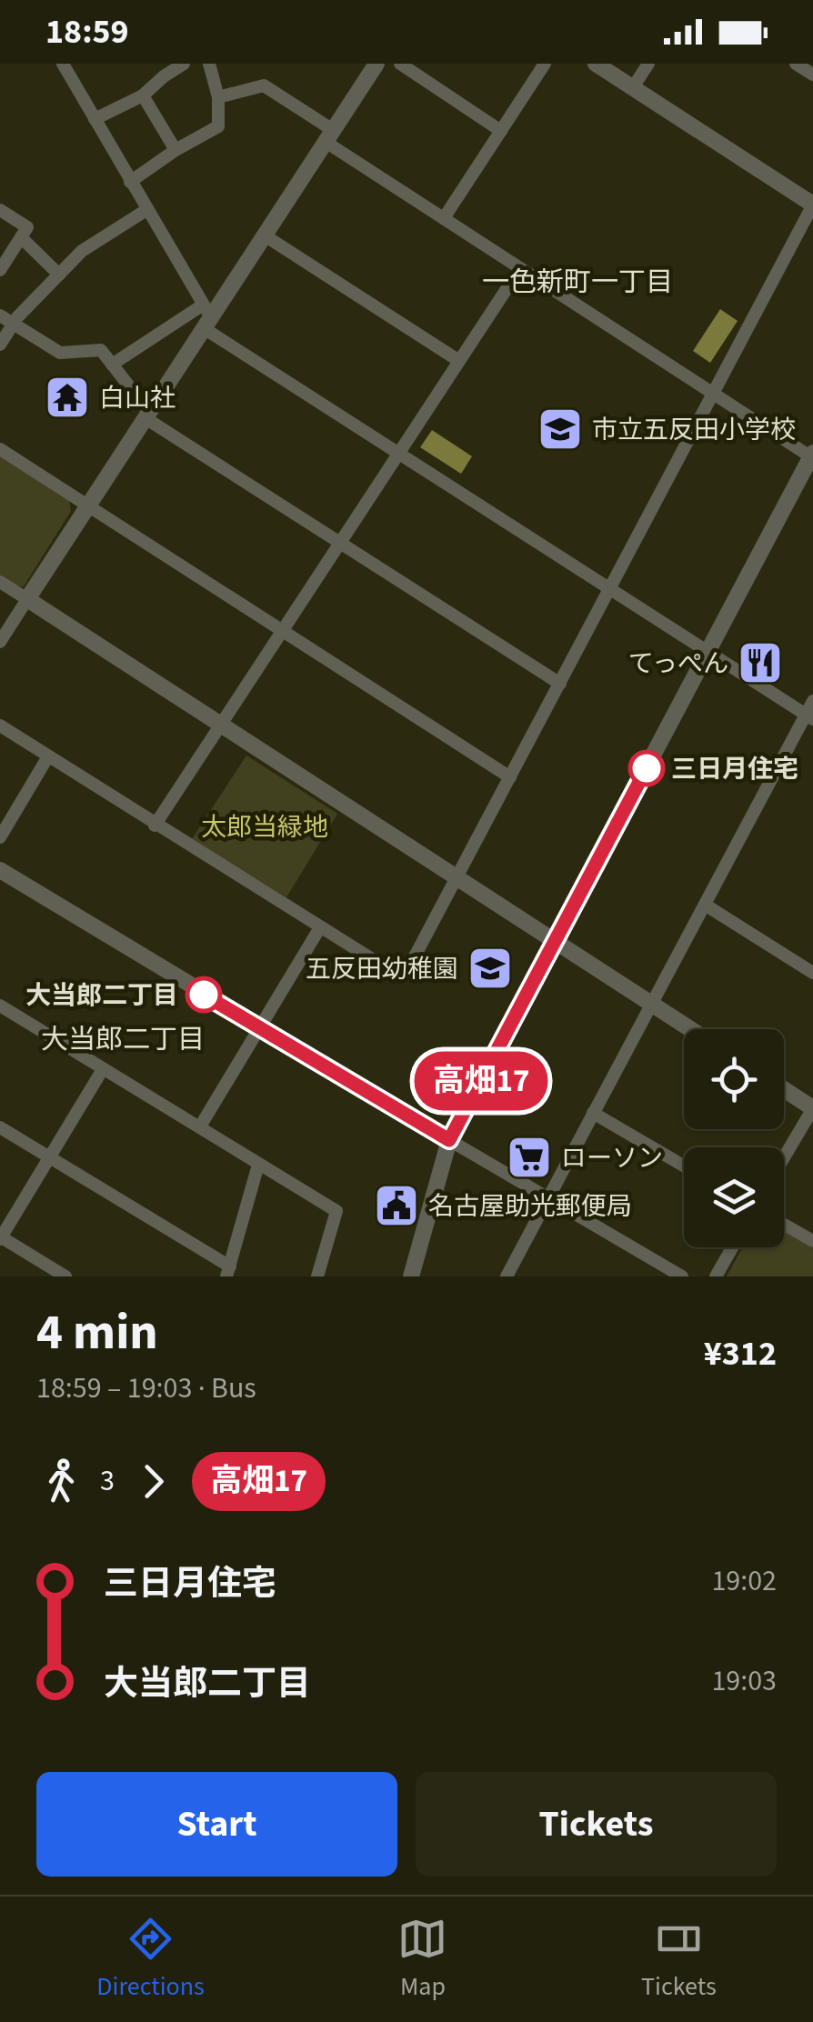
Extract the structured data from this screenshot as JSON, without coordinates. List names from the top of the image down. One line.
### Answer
{"districts":["一色新町一丁目","大当郎二丁目"],"parks":["太郎当緑地"],"places":{"temple":["白山社"],"school or university":["市立五反田小学校","五反田幼稚園"],"restaurant":["てっぺん"],"other":["三日月住宅","大当郎二丁目"],"supermarket":["ローソン"],"public building":["名古屋助光郵便局"]},"lines":["bus line 高畑17"],"page":{"status":"18:59","on_map":"高畑17","heading":["4 min","18:59 – 19:03 · Bus","¥312"],"legs":["3","高畑17"],"list":[{"name":"三日月住宅","value":"19:02"},{"name":"大当郎二丁目","value":"19:03"}],"buttons":["Start","Tickets"],"tabs":["Directions","Map","Tickets"]}}
